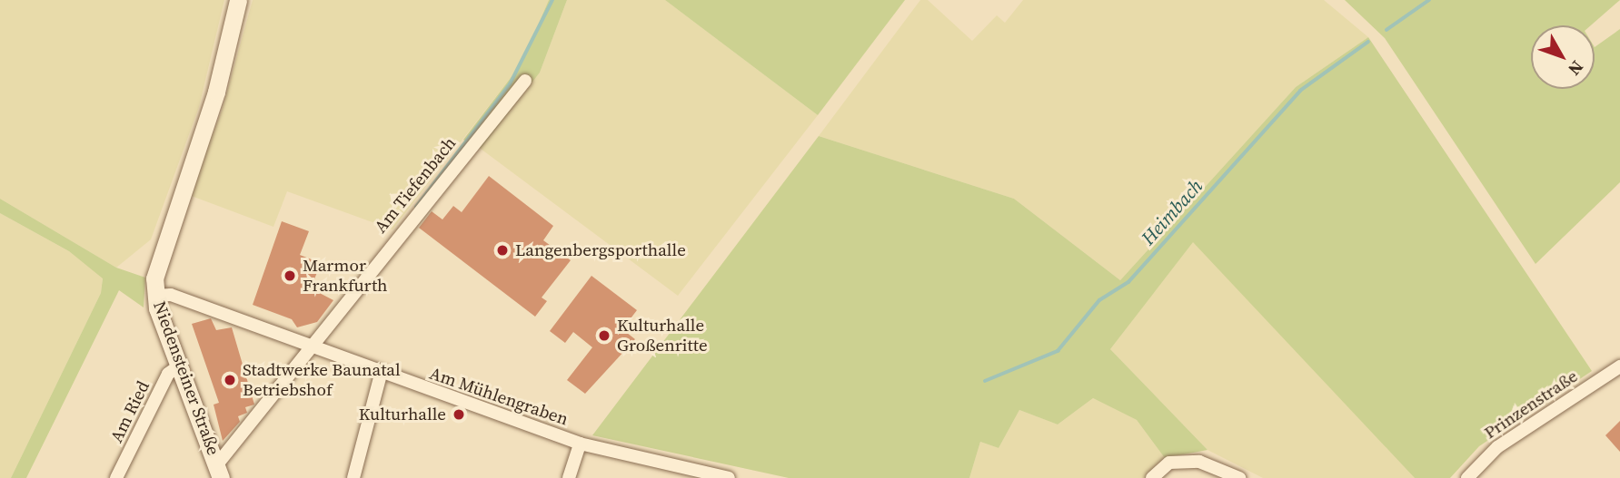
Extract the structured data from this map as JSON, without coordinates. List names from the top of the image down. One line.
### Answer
{"streets":{"main road":["Niedensteiner Straße"],"street":["Am Tiefenbach","Am Mühlengraben","Prinzenstraße","Am Ried"]},"crossings":[["Am Tiefenbach","Niedensteiner Straße"],["Am Tiefenbach","Am Mühlengraben"],["Niedensteiner Straße","Am Mühlengraben"],["Niedensteiner Straße","Am Ried"]],"water":["Heimbach"],"places":["Langenbergsporthalle","Marmor Frankfurth","Kulturhalle Großenritte","Stadtwerke Baunatal Betriebshof","Kulturhalle"],"north":"bottom right"}
